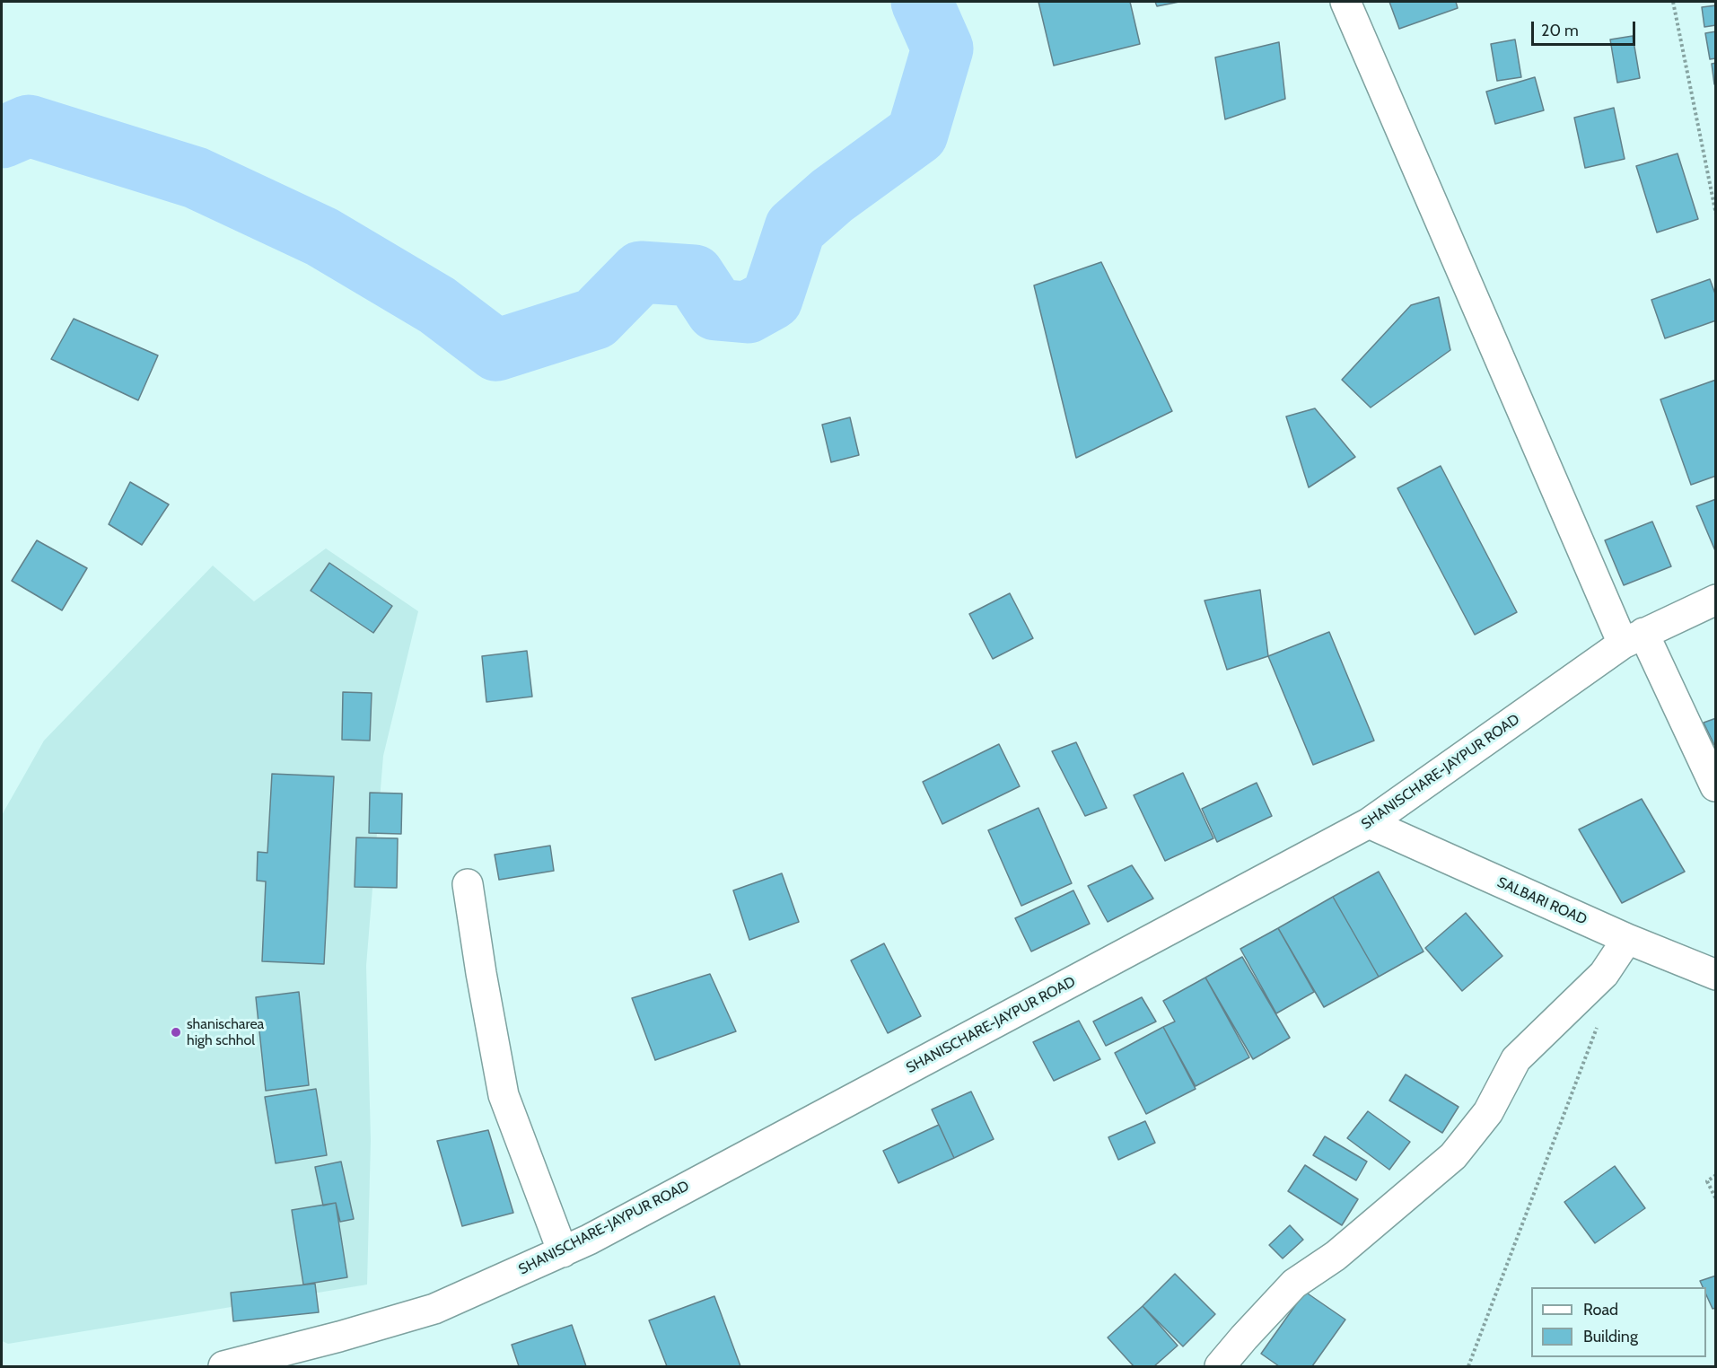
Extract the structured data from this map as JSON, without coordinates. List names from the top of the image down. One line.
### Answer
{"streets":{"street":["SHANISCHARE-JAYPUR ROAD","SALBARI ROAD"]},"crossings":[["SHANISCHARE-JAYPUR ROAD","SALBARI ROAD"]],"places":["shanischarea high schhol"],"legend":["Road","Building"],"scale_bar":"20 m"}
